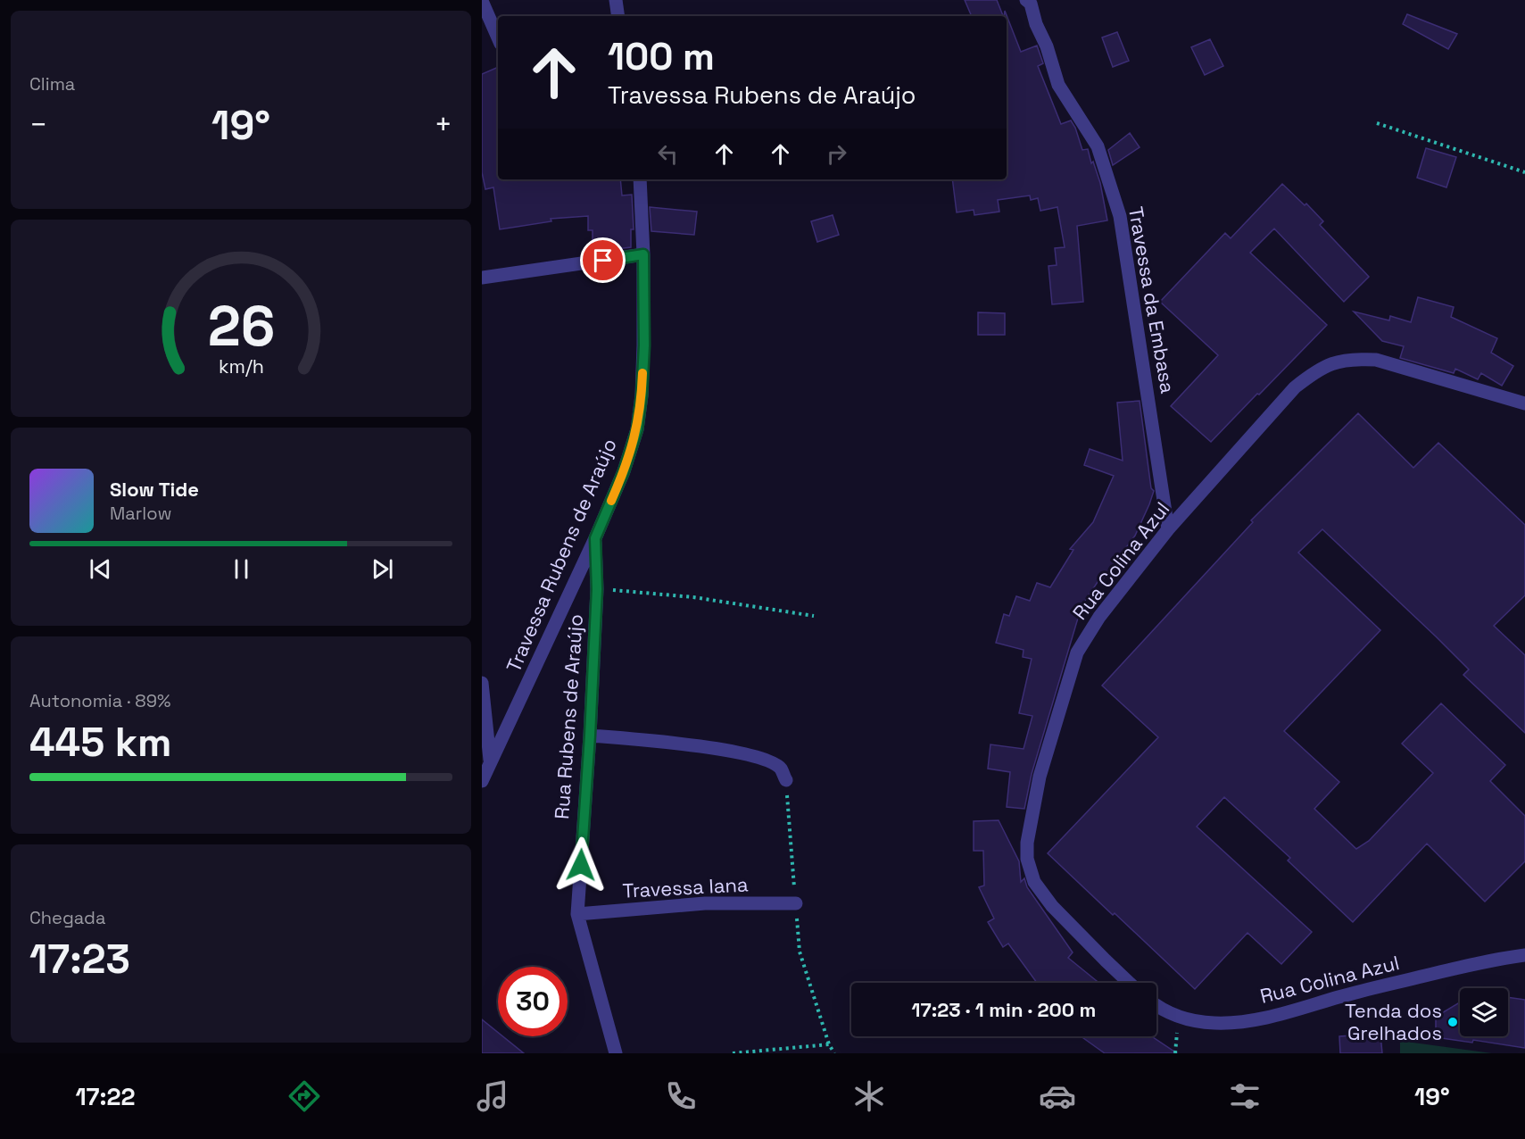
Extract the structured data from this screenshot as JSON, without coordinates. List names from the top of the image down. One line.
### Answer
{"streets":{"street":["Travessa da Embasa","Travessa Rubens de Araújo","Rua Colina Azul","Rua Rubens de Araújo","Travessa Iana"]},"crossings":[["Travessa da Embasa","Rua Colina Azul"],["Travessa Rubens de Araújo","Rua Rubens de Araújo"],["Rua Rubens de Araújo","Travessa Iana"]],"places":["Tenda dos Grelhados"],"page":{"tile":["Clima",["Autonomia · 89%","445 km"],["Chegada","17:23"]],"turn":["100 m","Travessa Rubens de Araújo"],"heat":["−","19°","+"],"song":["Slow Tide","Marlow"],"limit":"30","trip":"17:23 · 1 min · 200 m","tabs":["17:22","19°"],"gauge":["26","km/h"]}}
